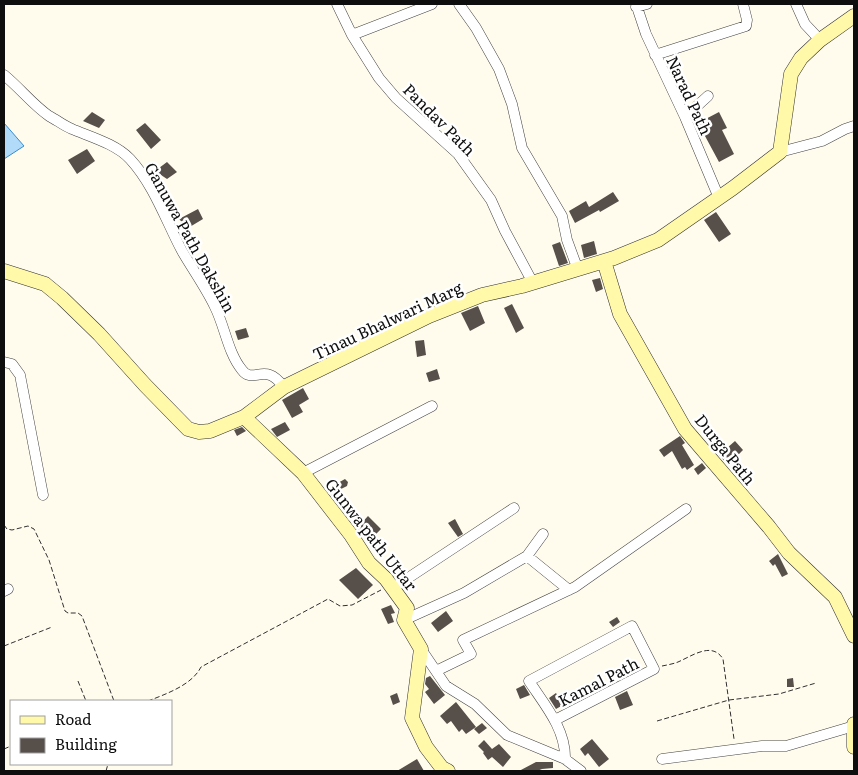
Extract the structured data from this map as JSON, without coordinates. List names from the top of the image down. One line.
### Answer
{"streets":{"street":["Narad Path","Pandav Path","Ganuwa Path Dakshin","Tinau Bhalwari Marg","Durga Path","Gunwa path Uttar","Kamal Path"]},"crossings":[["Narad Path","Tinau Bhalwari Marg"],["Pandav Path","Tinau Bhalwari Marg"],["Ganuwa Path Dakshin","Tinau Bhalwari Marg"],["Tinau Bhalwari Marg","Durga Path"],["Tinau Bhalwari Marg","Gunwa path Uttar"]],"legend":["Road","Building"]}
